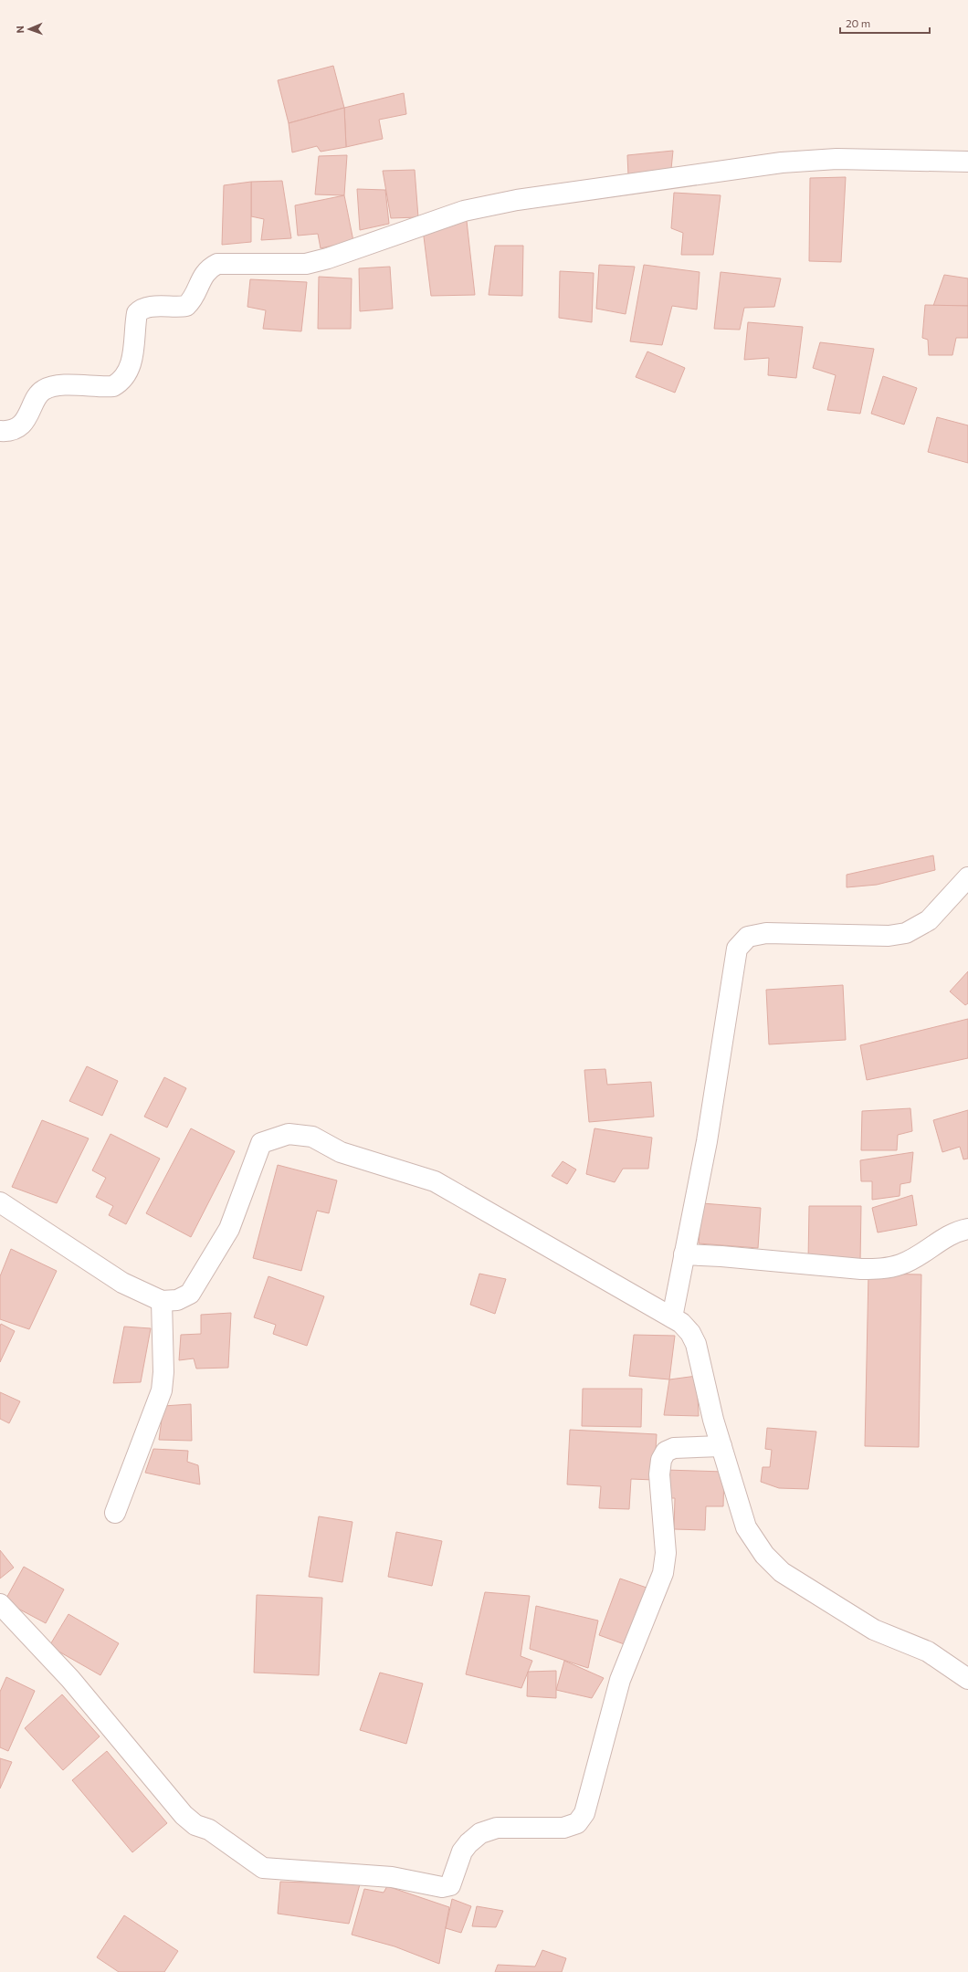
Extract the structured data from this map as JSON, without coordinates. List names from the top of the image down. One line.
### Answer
{"scale_bar":"20 m","north":"left"}
